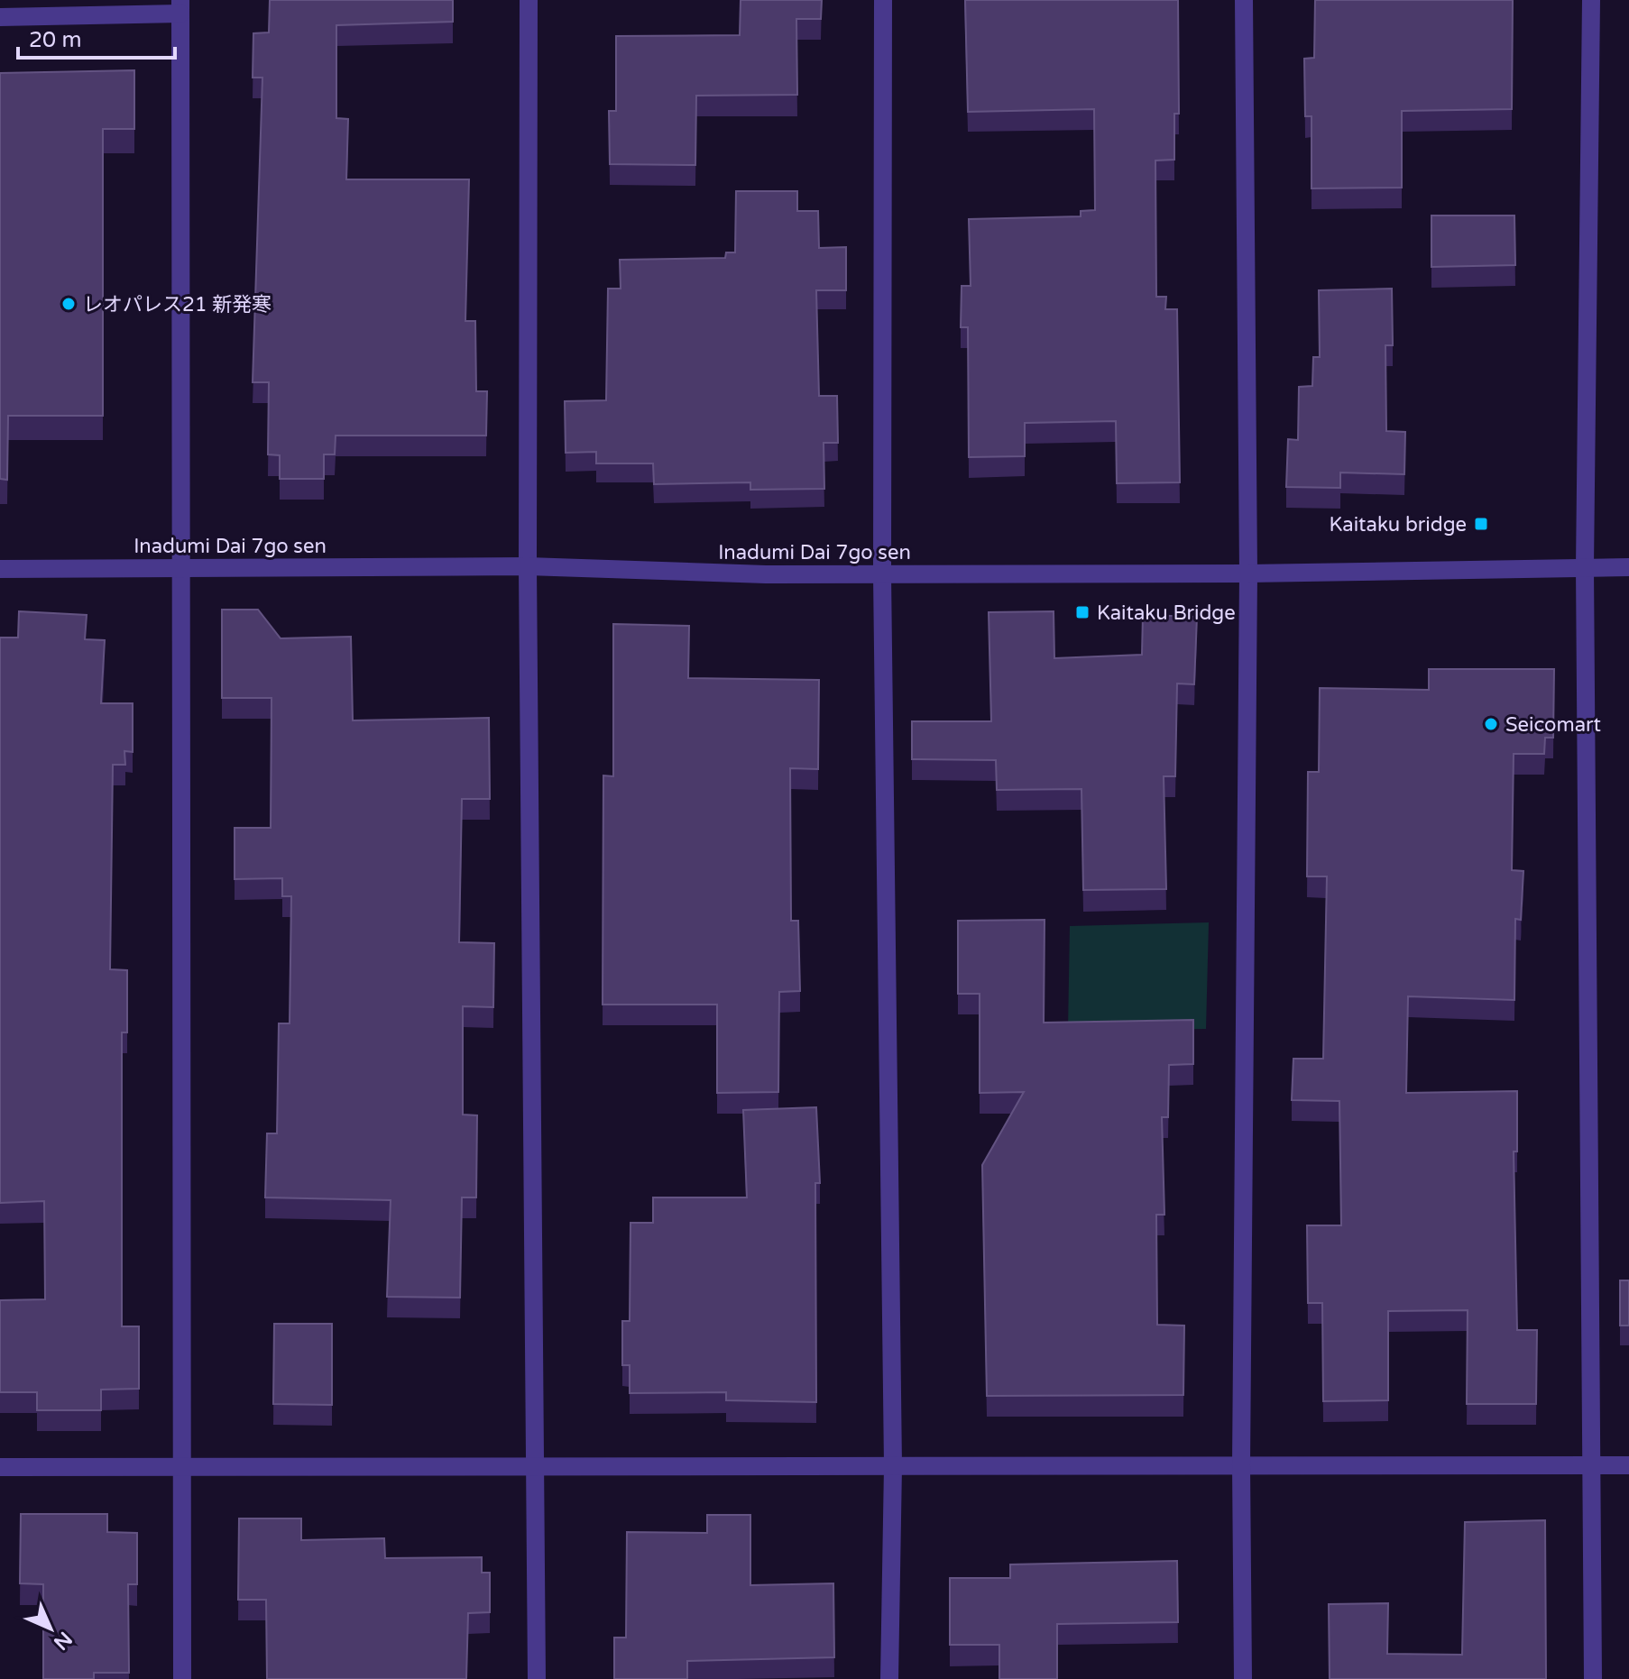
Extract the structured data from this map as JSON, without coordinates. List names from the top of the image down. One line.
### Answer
{"streets":{"street":["Inadumi Dai 7go sen"]},"places":{"other":["レオパレス21 新発寒","Seicomart"],"transit":["Kaitaku bridge","Kaitaku Bridge"]},"scale_bar":"20 m","north":"bottom right"}
